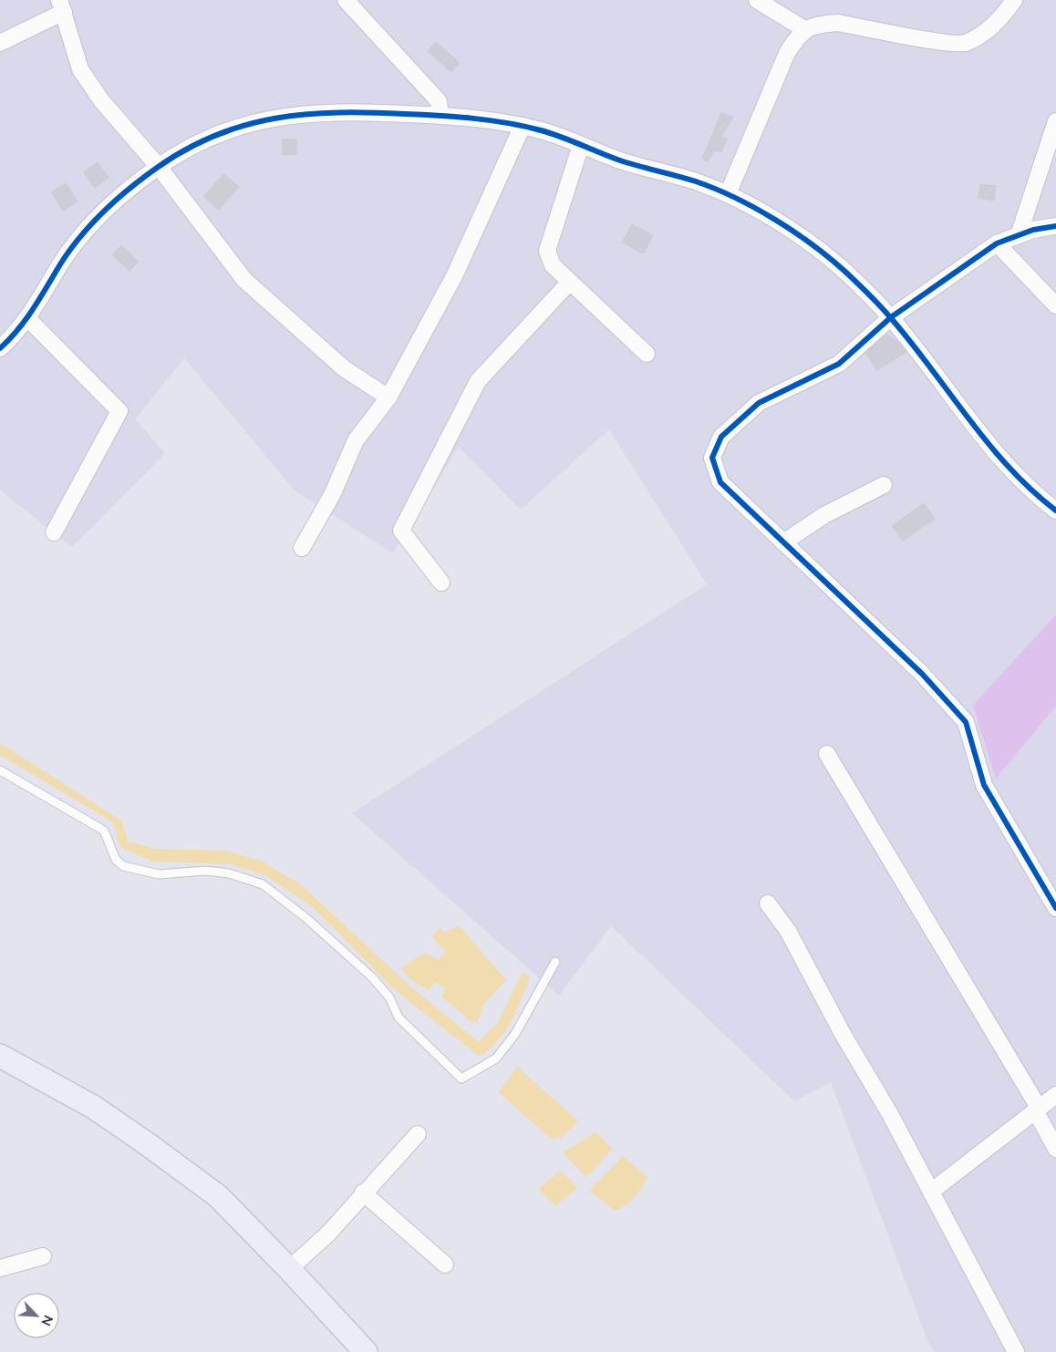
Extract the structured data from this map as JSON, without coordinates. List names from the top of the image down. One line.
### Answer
{"north":"bottom right"}
